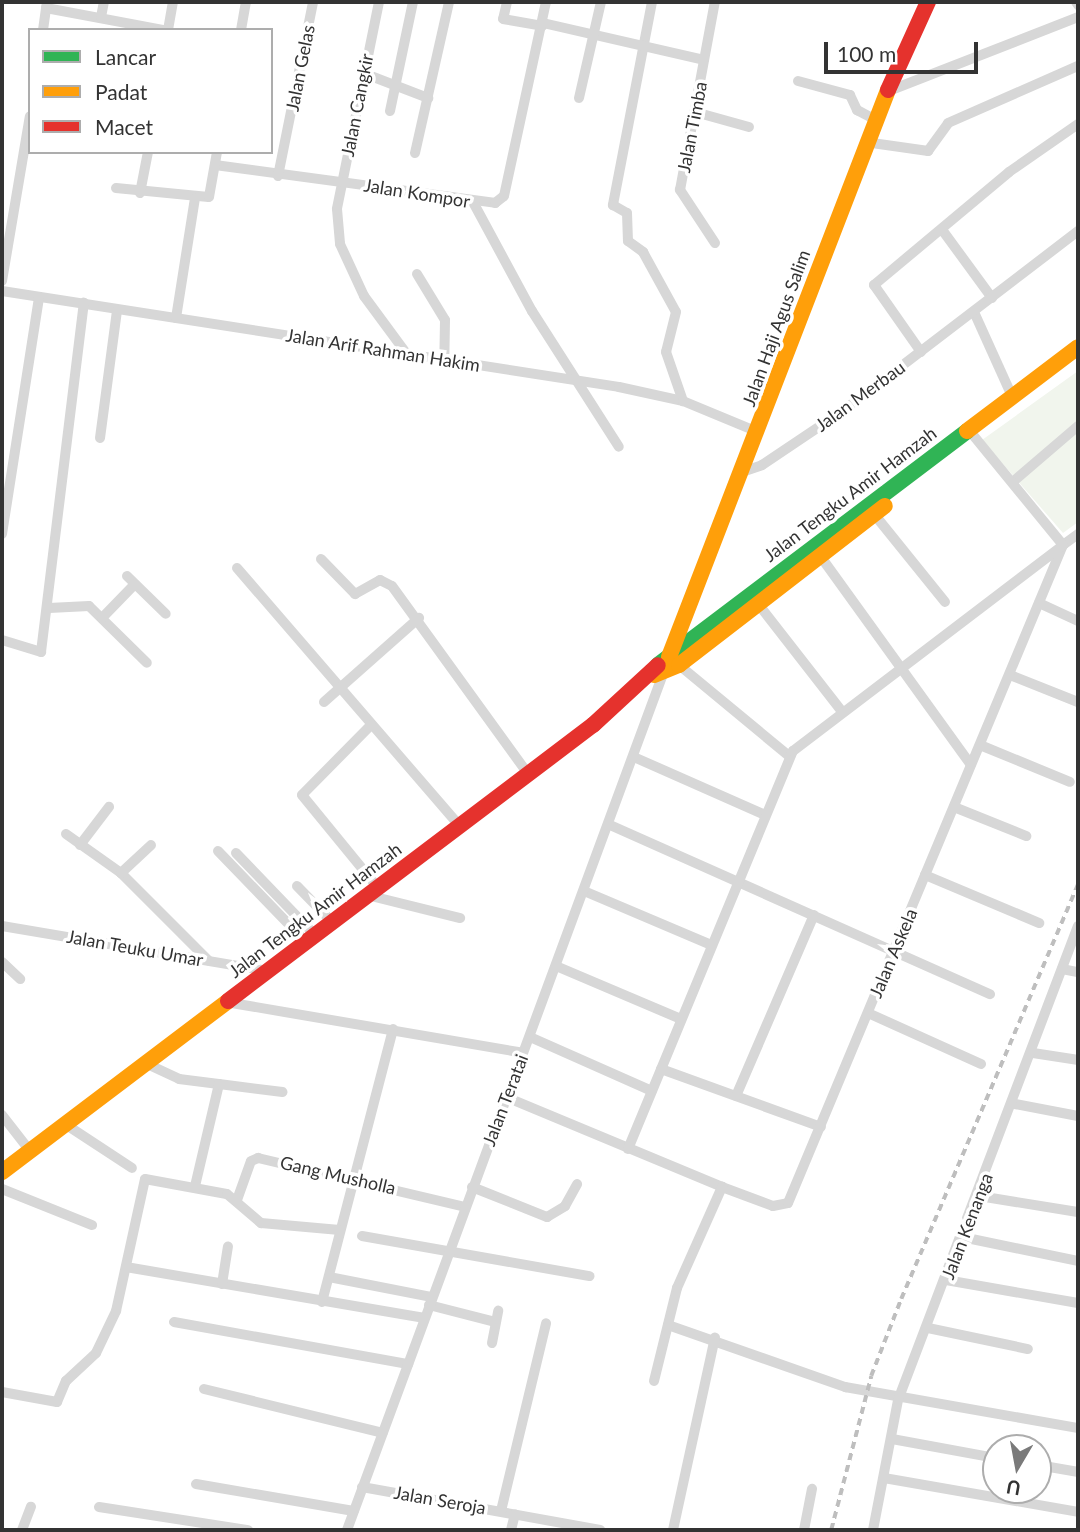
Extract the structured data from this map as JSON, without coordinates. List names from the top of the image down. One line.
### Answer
{"streets":{"main road":["Jalan Haji Agus Salim","Jalan Tengku Amir Hamzah"],"street":["Jalan Gelas","Jalan Cangkir","Jalan Timba","Jalan Kompor","Jalan Arif Rahman Hakim","Jalan Merbau","Jalan Teuku Umar","Jalan Askela","Jalan Teratai","Gang Musholla","Jalan Kenanga","Jalan Seroja"]},"crossings":[["Jalan Gelas","Jalan Kompor"],["Jalan Cangkir","Jalan Kompor"],["Jalan Cangkir","Jalan Arif Rahman Hakim"],["Jalan Haji Agus Salim","Jalan Arif Rahman Hakim"],["Jalan Haji Agus Salim","Jalan Merbau"],["Jalan Haji Agus Salim","Jalan Tengku Amir Hamzah"],["Jalan Haji Agus Salim","Jalan Teratai"],["Jalan Tengku Amir Hamzah","Jalan Teuku Umar"],["Jalan Tengku Amir Hamzah","Jalan Teratai"],["Jalan Askela","Jalan Teratai"],["Jalan Teratai","Gang Musholla"],["Jalan Teratai","Jalan Seroja"]],"legend":["Lancar","Padat","Macet"],"scale_bar":"100 m","north":"bottom"}
